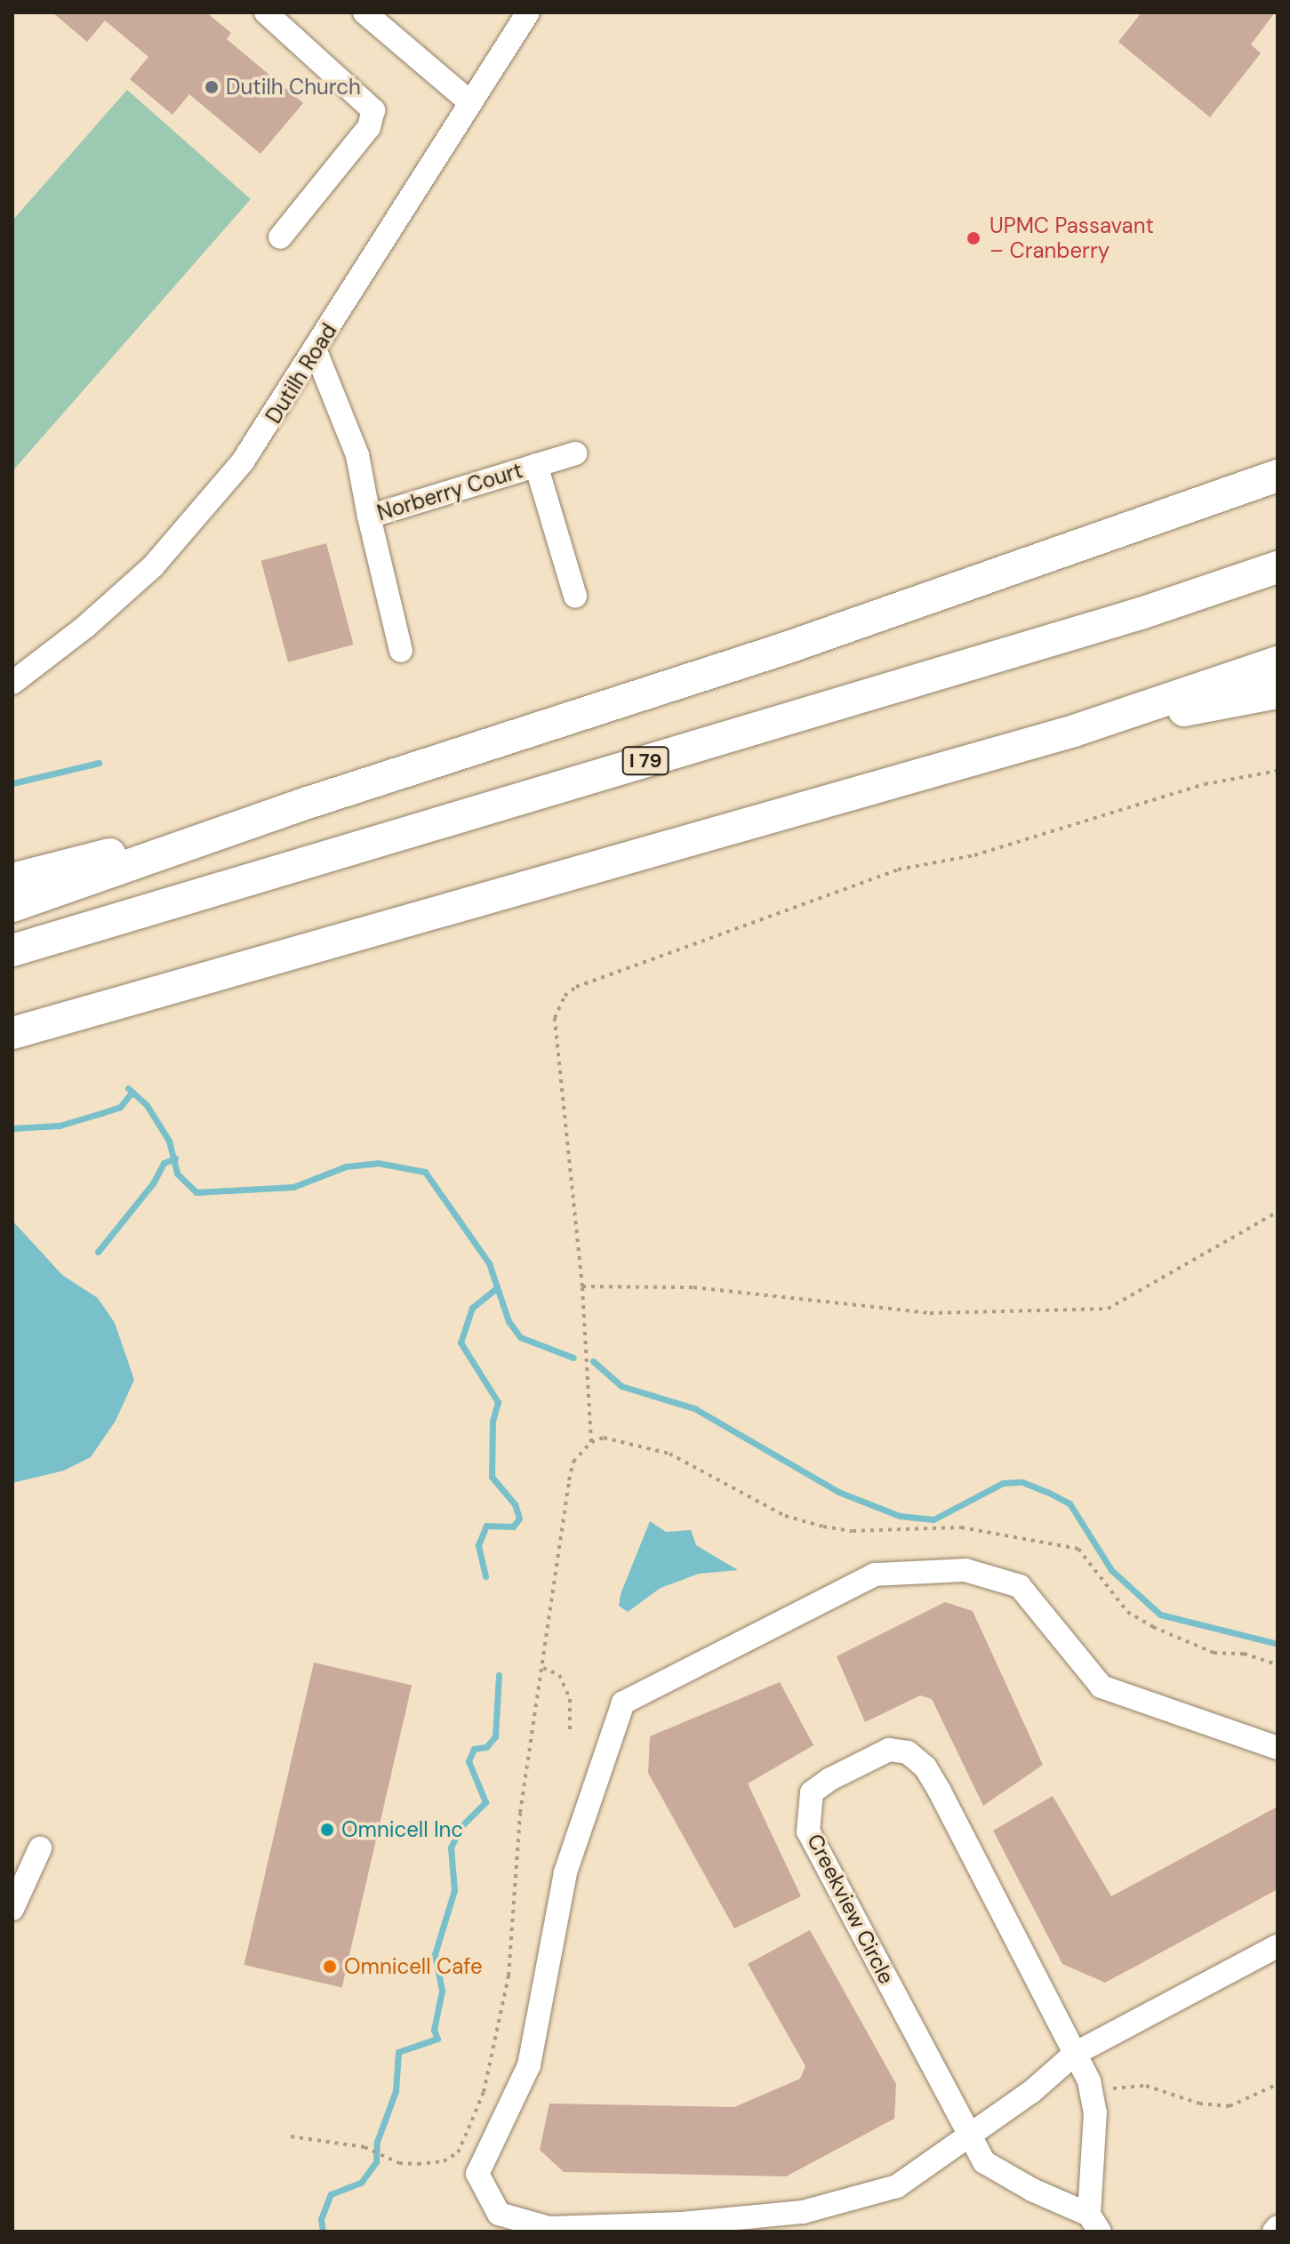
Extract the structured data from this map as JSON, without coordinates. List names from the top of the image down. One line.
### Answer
{"streets":{"highway":["I 79"],"street":["Dutilh Road","Norberry Court","Creekview Circle"]},"crossings":[["Dutilh Road","Norberry Court"]],"places":["Dutilh Church","UPMC Passavant – Cranberry","Omnicell Inc","Omnicell Cafe"]}
